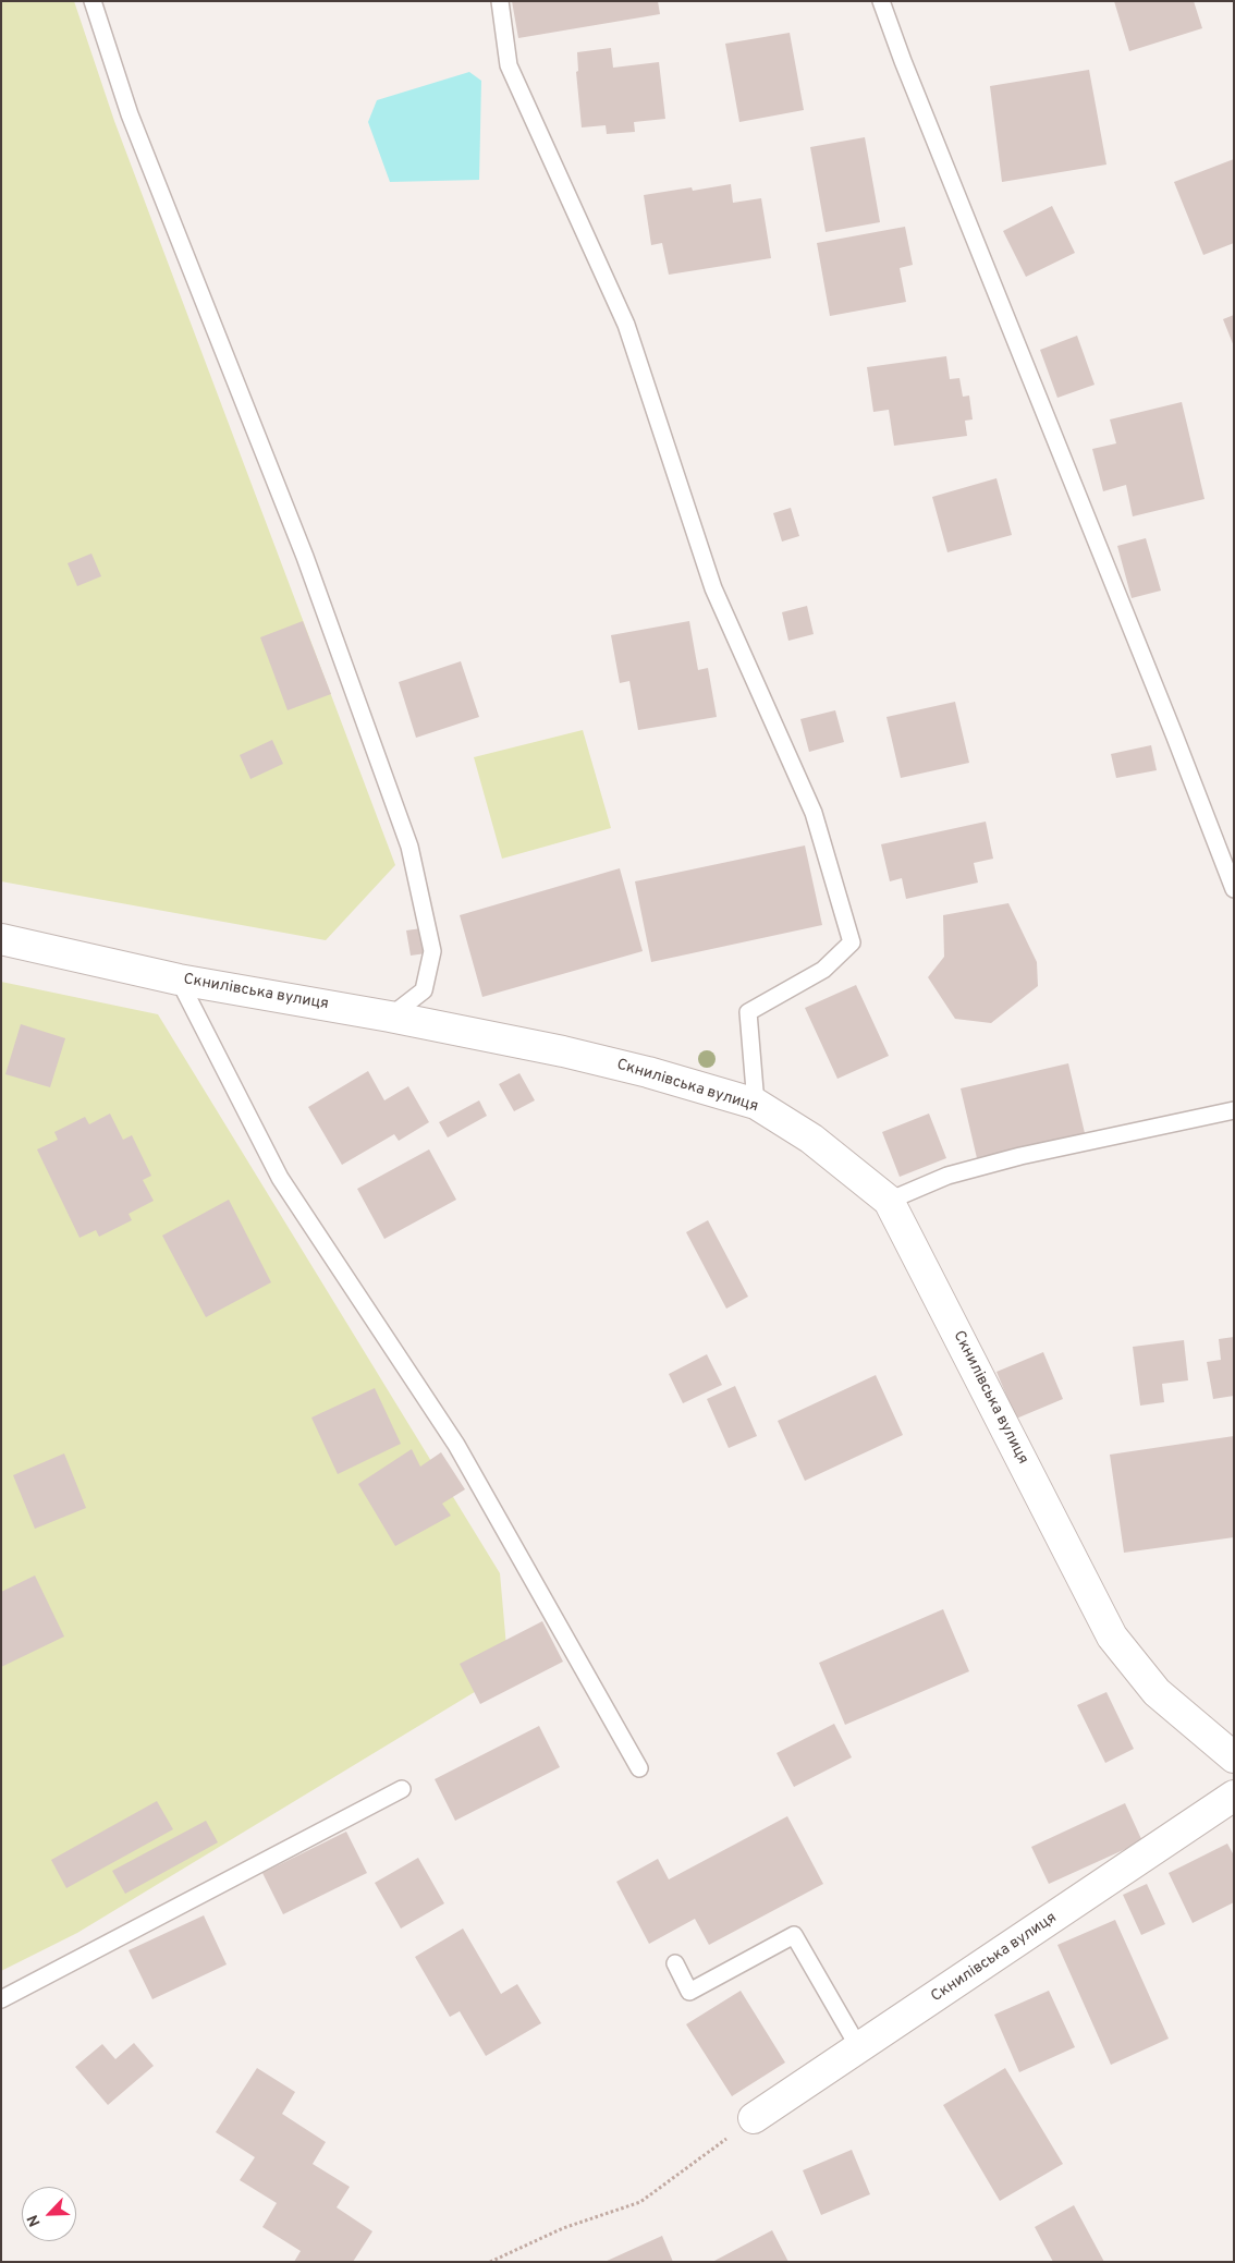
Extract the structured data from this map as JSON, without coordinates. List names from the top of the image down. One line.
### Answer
{"streets":{"street":["Скнилівська вулиця"]},"north":"bottom left"}
